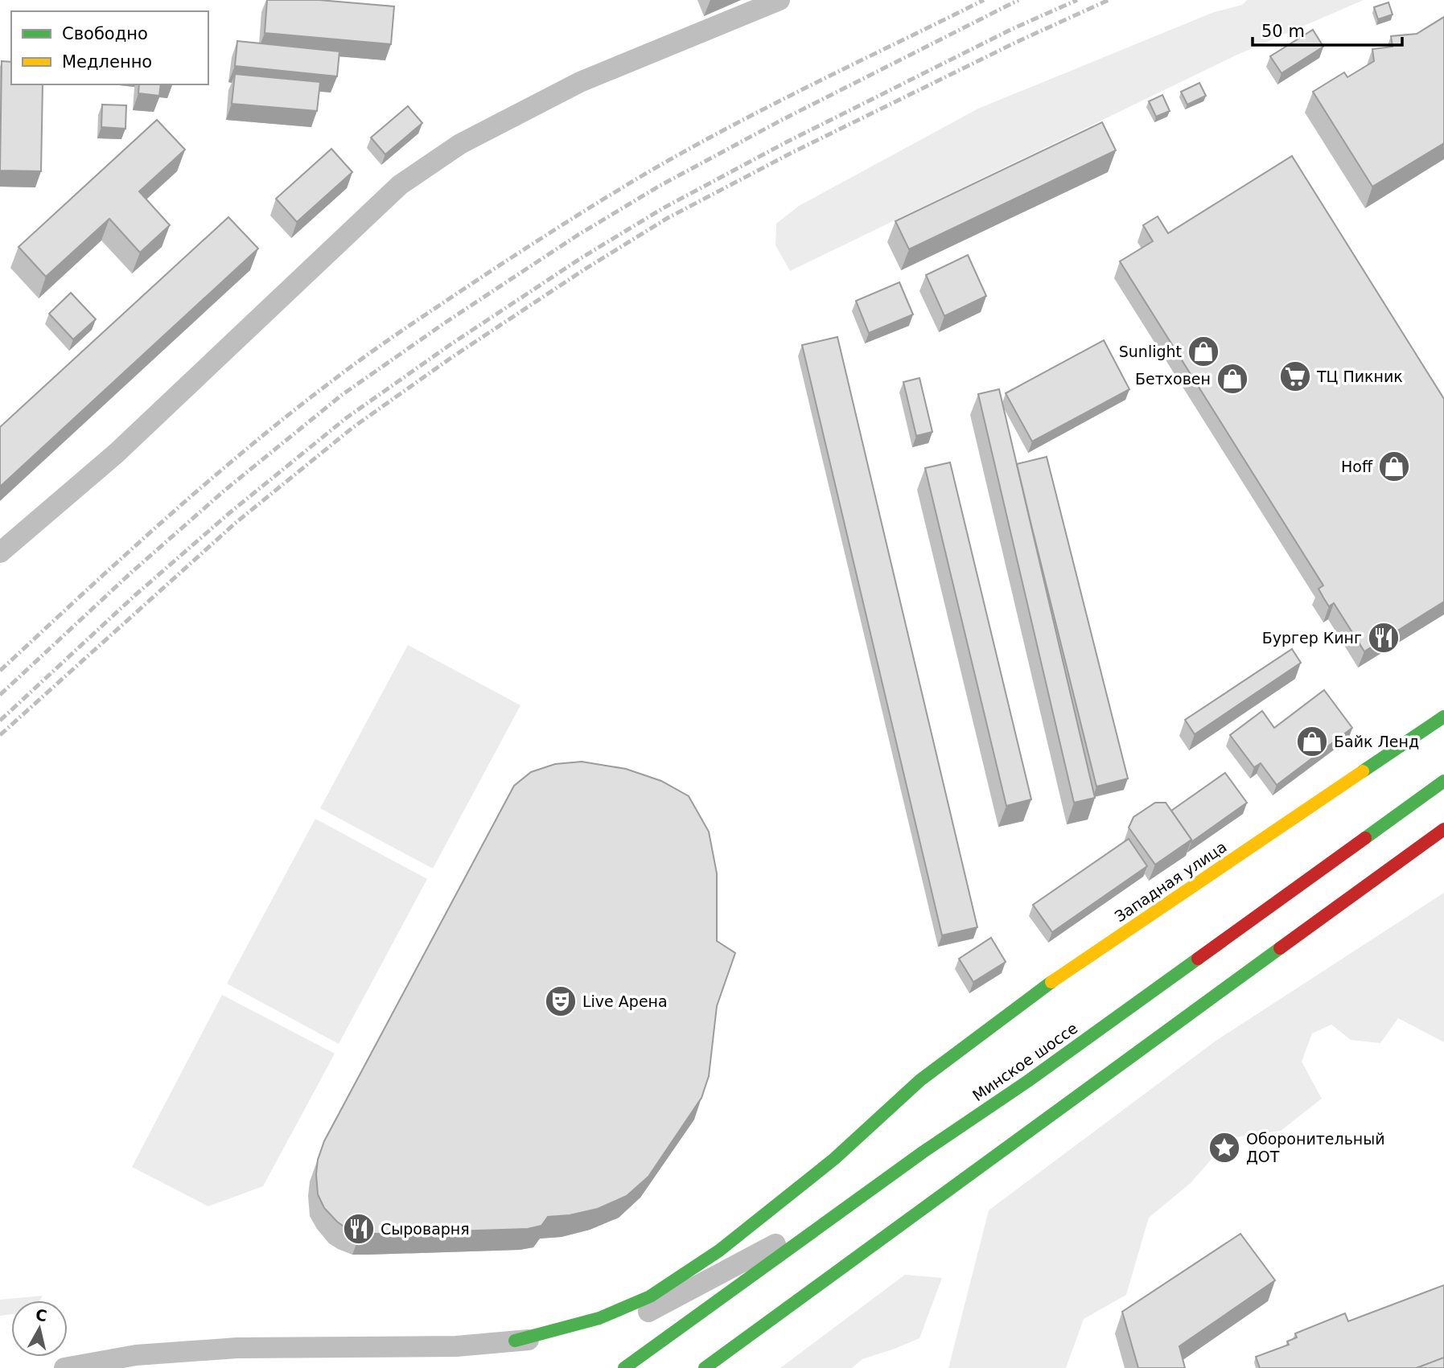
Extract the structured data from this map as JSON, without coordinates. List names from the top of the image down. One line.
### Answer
{"streets":{"main road":["Западная улица","Минское шоссе"]},"places":{"shop":["Sunlight","Бетховен","Hoff","Байк Ленд"],"supermarket":["ТЦ Пикник"],"restaurant":["Бургер Кинг","Сыроварня"],"theatre":["Live Арена"],"place":["Оборонительный ДОТ"]},"legend":["Свободно","Медленно"],"scale_bar":"50 m","north":"top"}
